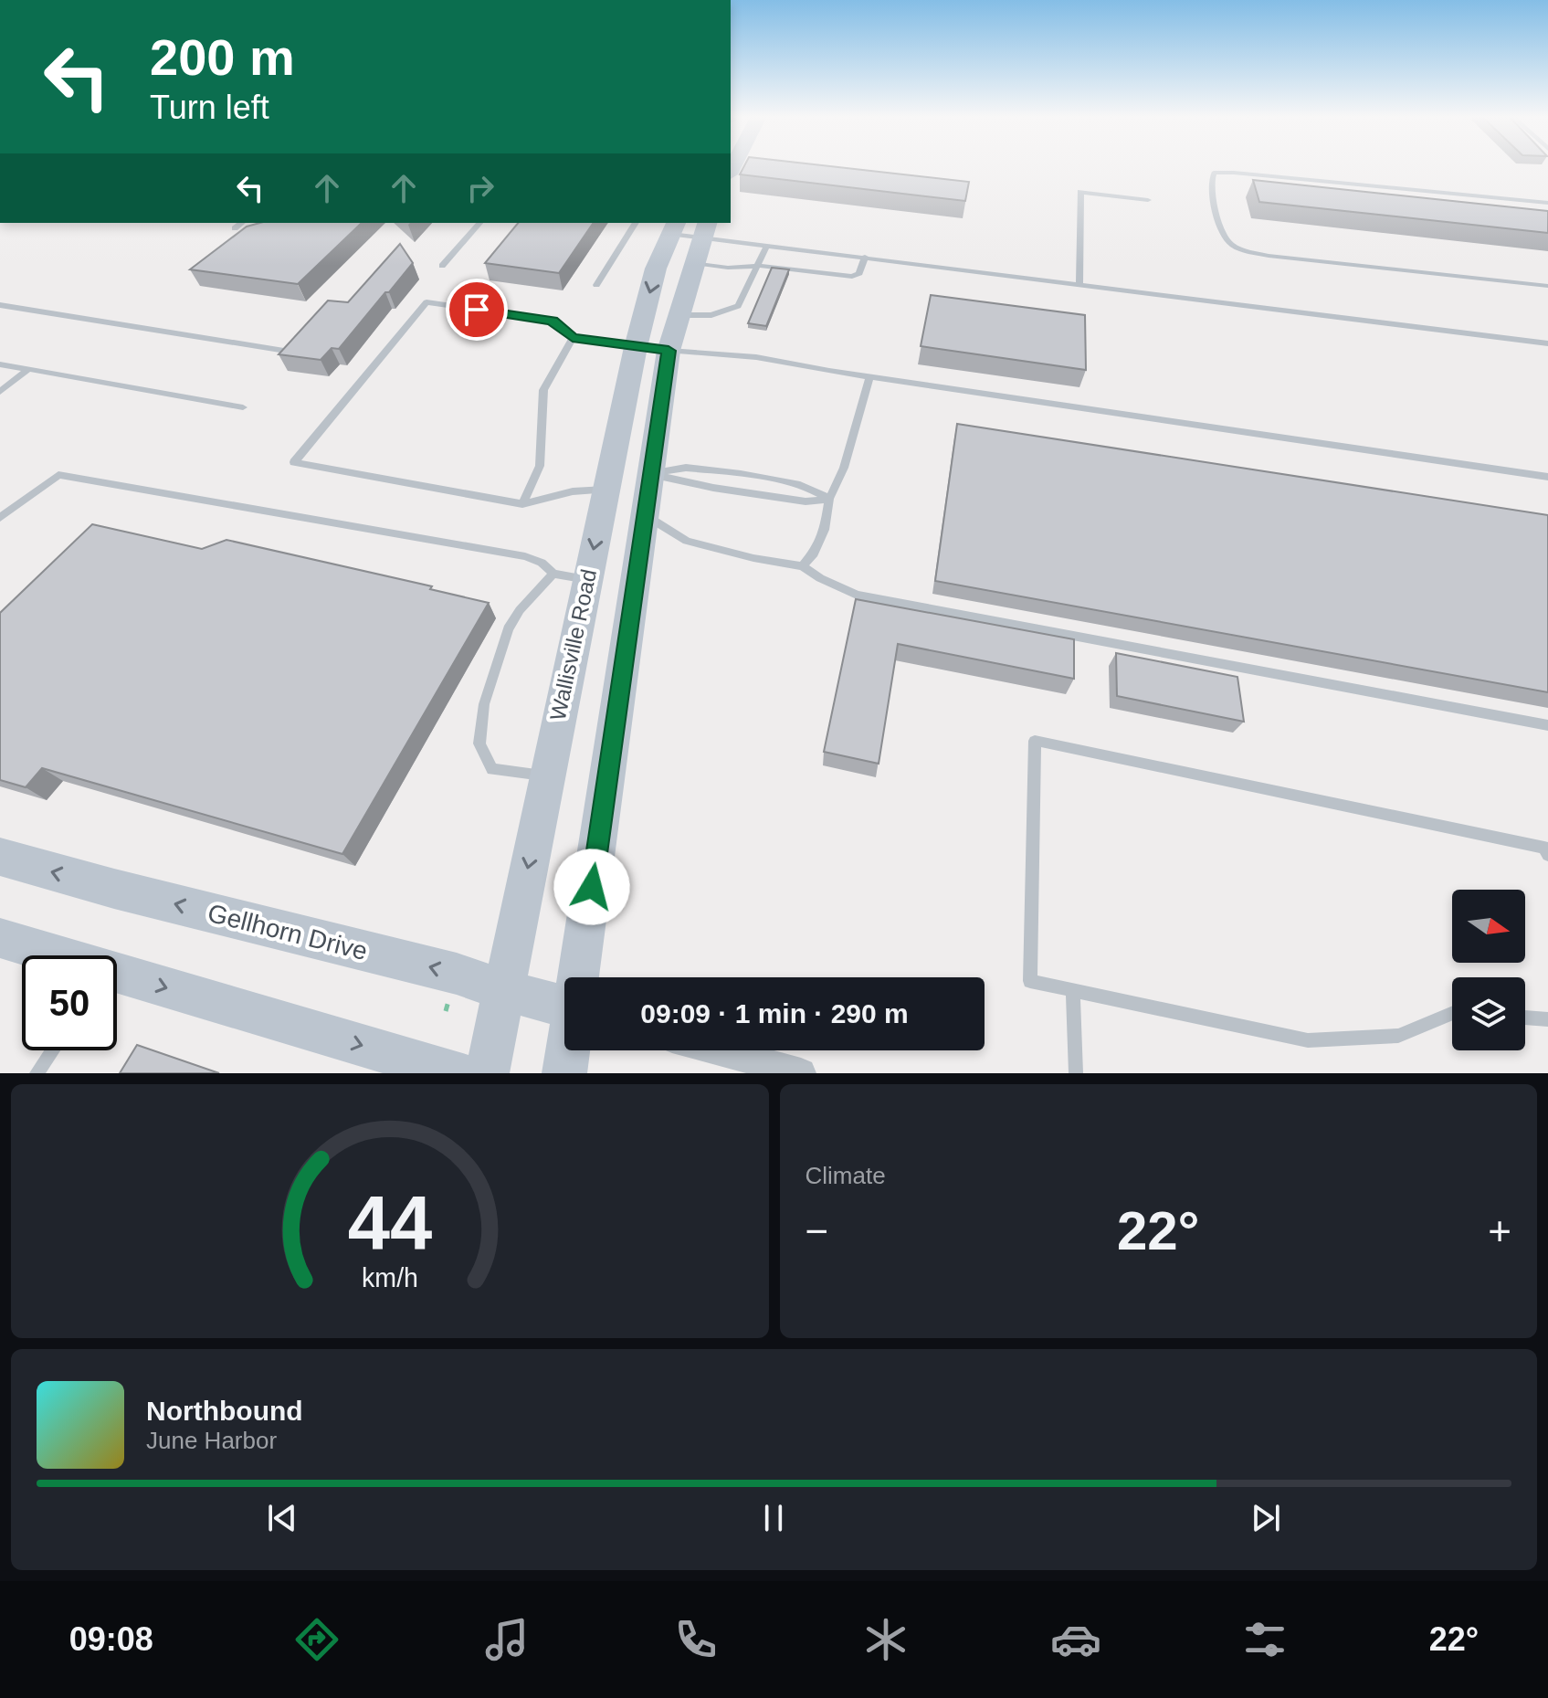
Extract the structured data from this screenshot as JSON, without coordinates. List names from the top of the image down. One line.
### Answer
{"streets":{"main road":["Wallisville Road","Gellhorn Drive"]},"crossings":[["Wallisville Road","Gellhorn Drive"]],"north":"right","page":{"turn":["200 m","Turn left"],"limit":"50","trip":"09:09 · 1 min · 290 m","tile":"Climate","heat":["−","22°","+"],"song":["Northbound","June Harbor"],"tabs":["09:08","22°"],"gauge":["44","km/h"]}}
